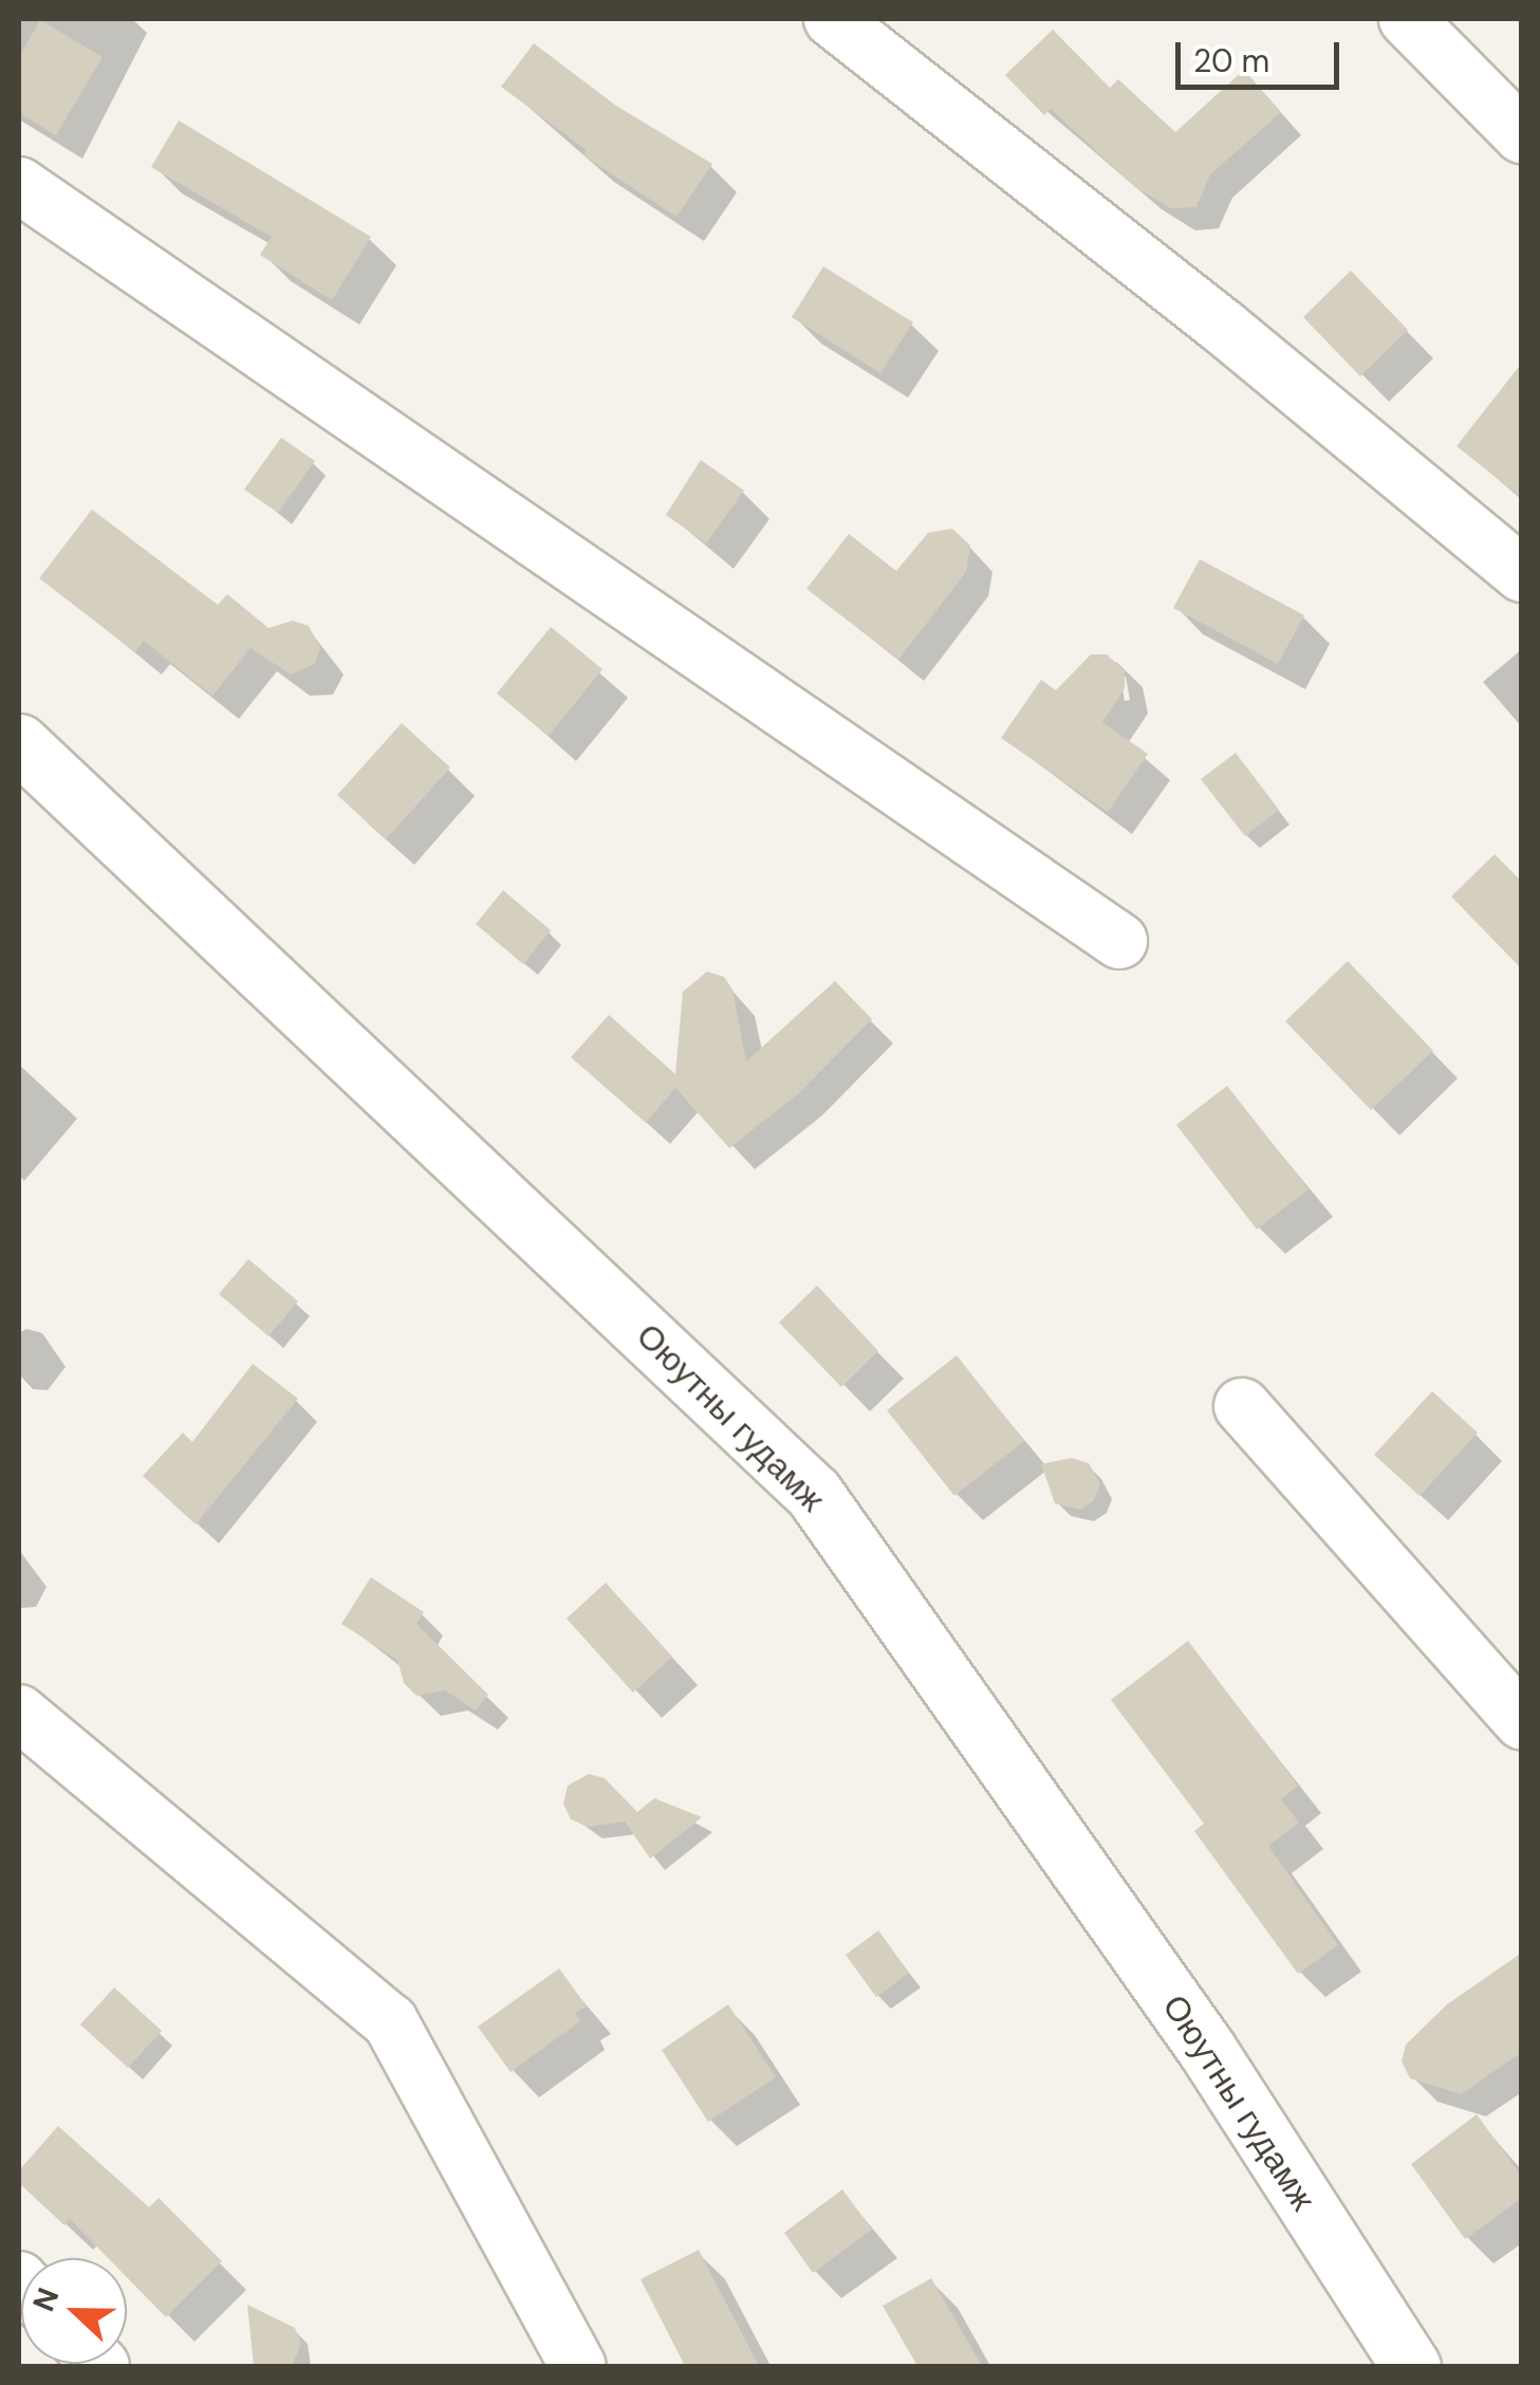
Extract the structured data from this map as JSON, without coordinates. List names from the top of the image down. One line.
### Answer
{"streets":{"street":["Оюутны гудамж"]},"scale_bar":"20 m","north":"left"}
